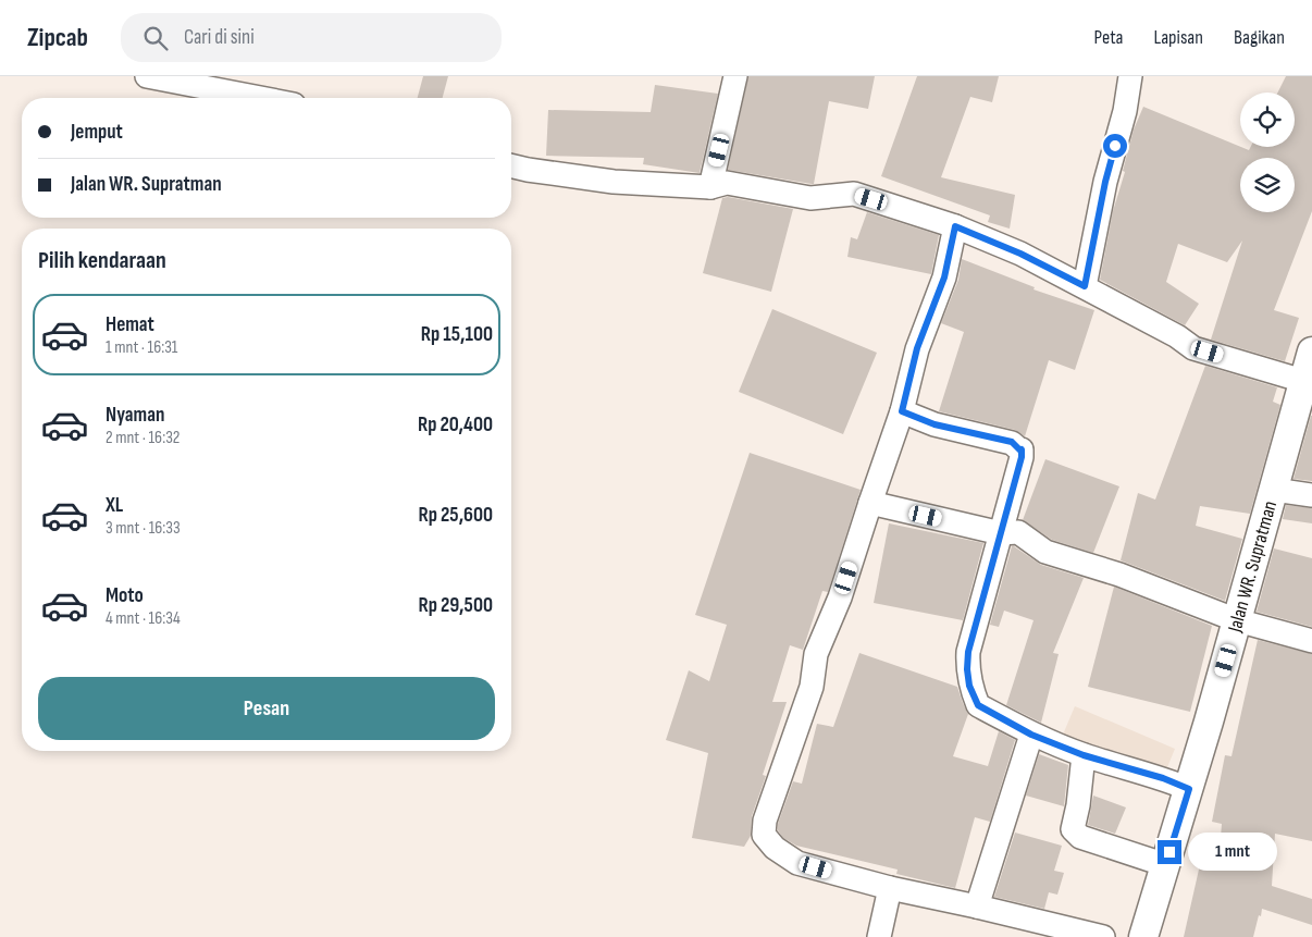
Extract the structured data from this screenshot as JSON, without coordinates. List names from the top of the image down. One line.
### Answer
{"streets":{"main road":["Jalan WR. Supratman"]},"page":{"header":"Zipcab","search":"Cari di sini","nav":["Peta","Lapisan","Bagikan"],"banner":["Jemput","Jalan WR. Supratman"],"heading":"Pilih kendaraan","list":[{"name":"Hemat","note":"1 mnt · 16:31","value":"Rp 15,100"},{"name":"Nyaman","note":"2 mnt · 16:32","value":"Rp 20,400"},{"name":"XL","note":"3 mnt · 16:33","value":"Rp 25,600"},{"name":"Moto","note":"4 mnt · 16:34","value":"Rp 29,500"}],"buttons":"Pesan","bubble":"1 mnt"}}
